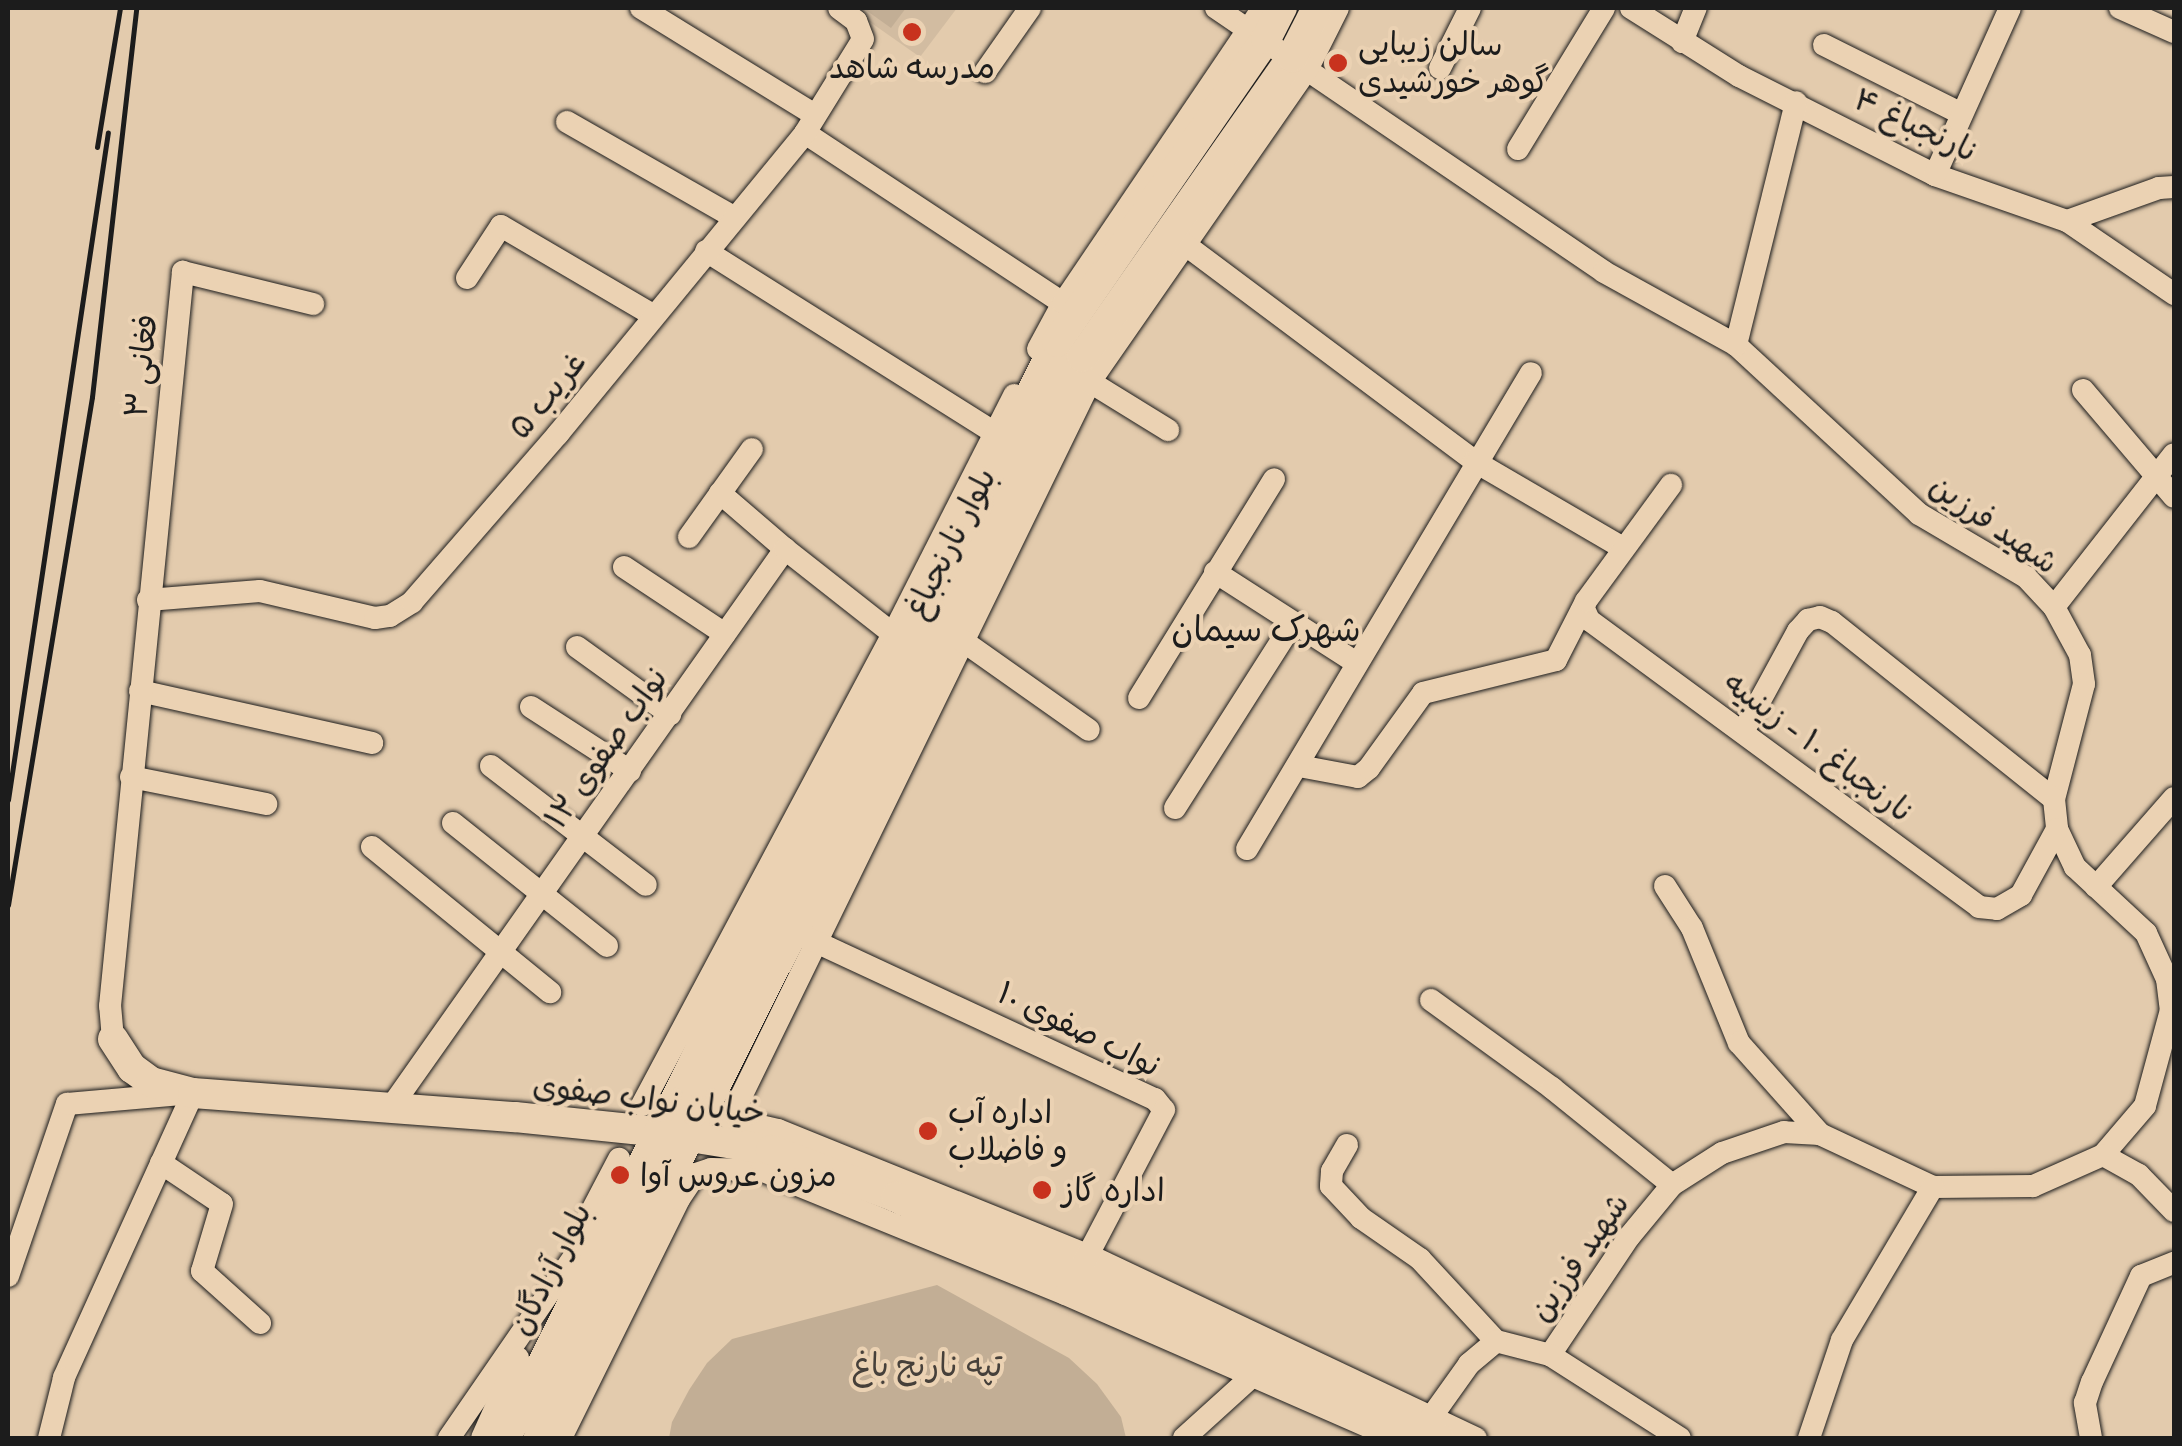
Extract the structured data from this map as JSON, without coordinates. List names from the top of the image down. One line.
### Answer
{"streets":{"main road":["بلوار نارنجباغ","خیابان نواب صفوی","بلوار آزادگان"],"street":["نارنجباغ ۴","فغانی ۳","غریب ۵","شهید فرزین","نارنجباغ ۱۰ - زینبیه","نواب صفوی ۱۲","نواب صفوی ۱۰"]},"crossings":[["فغانی ۳","غریب ۵"],["شهید فرزین","بلوار نارنجباغ"],["شهید فرزین","نارنجباغ ۱۰ - زینبیه"],["بلوار نارنجباغ","نواب صفوی ۱۰"],["بلوار نارنجباغ","خیابان نواب صفوی"],["بلوار نارنجباغ","بلوار آزادگان"],["نواب صفوی ۱۲","خیابان نواب صفوی"],["نواب صفوی ۱۰","خیابان نواب صفوی"],["خیابان نواب صفوی","بلوار آزادگان"]],"districts":["شهرک سیمان"],"parks":["تپه نارنج باغ"],"places":["مدرسه شاهد","سالن زیبایی گوهر خورشیدی","اداره آب و فاضلاب","مزون عروس آوا","اداره گاز"]}
